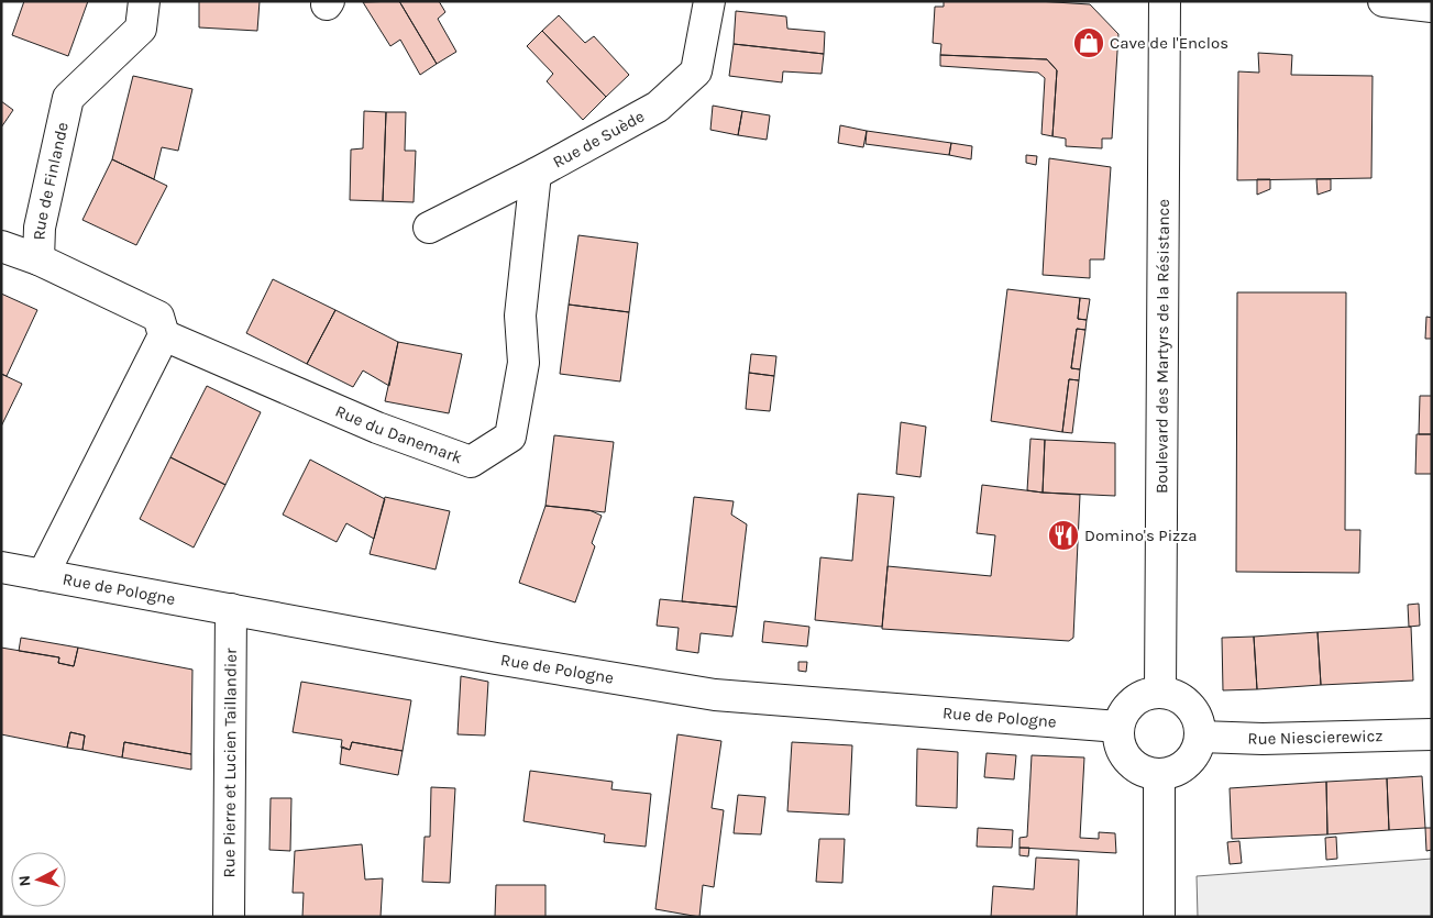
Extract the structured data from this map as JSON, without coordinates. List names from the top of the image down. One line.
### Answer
{"streets":{"street":["Rue de Suède","Rue de Finlande","Boulevard des Martyrs de la Résistance","Rue du Danemark","Rue de Pologne","Rue Niescierewicz","Rue Pierre et Lucien Taillandier"]},"crossings":[["Rue de Suède","Rue du Danemark"],["Rue de Finlande","Rue du Danemark"],["Boulevard des Martyrs de la Résistance","Rue de Pologne"],["Boulevard des Martyrs de la Résistance","Rue Niescierewicz"],["Rue de Pologne","Rue Niescierewicz"],["Rue de Pologne","Rue Pierre et Lucien Taillandier"]],"places":{"shop":["Cave de l'Enclos"],"restaurant":["Domino's Pizza"]},"north":"left"}
